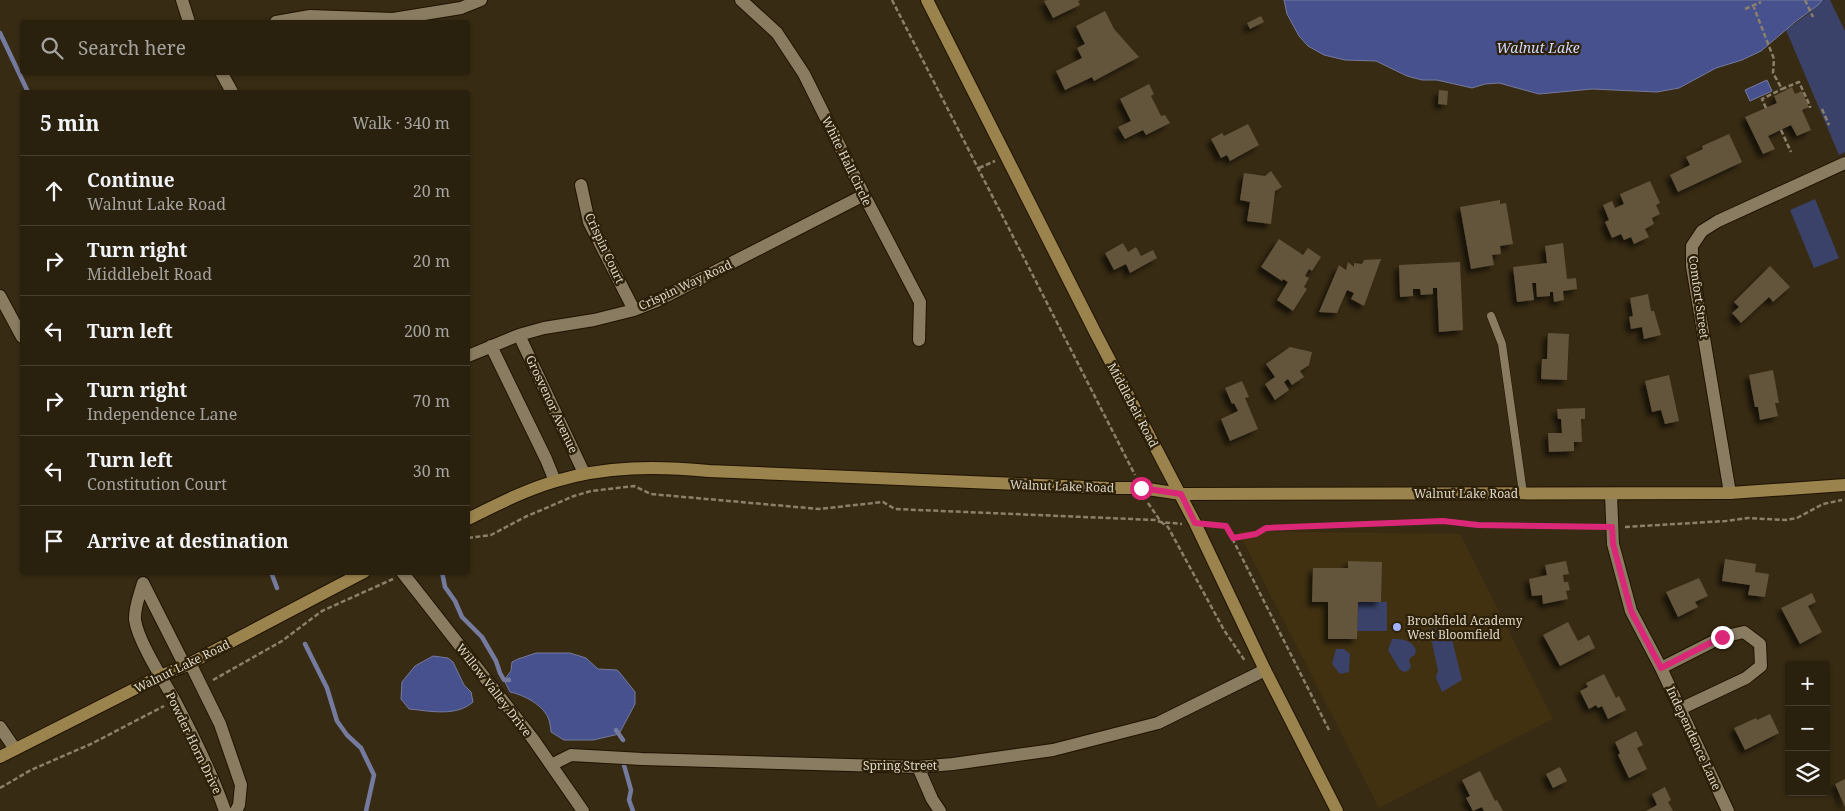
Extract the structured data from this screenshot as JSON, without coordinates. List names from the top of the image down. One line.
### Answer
{"streets":{"street":["White Hall Circle","Crispin Court","Crispin Way Road","Comfort Street","Grosvenor Avenue","Middlebelt Road","Walnut Lake Road","Willow Valley Drive","Independence Lane","Powder Horn Drive","Spring Street"]},"crossings":[["White Hall Circle","Crispin Way Road"],["Crispin Court","Crispin Way Road"],["Crispin Way Road","Grosvenor Avenue"],["Comfort Street","Walnut Lake Road"],["Grosvenor Avenue","Walnut Lake Road"],["Middlebelt Road","Walnut Lake Road"],["Middlebelt Road","Spring Street"],["Walnut Lake Road","Independence Lane"],["Walnut Lake Road","Powder Horn Drive"],["Willow Valley Drive","Spring Street"]],"water":["Walnut Lake"],"places":["Brookfield Academy West Bloomfield"],"page":{"search":"Search here","heading":["5 min","Walk · 340 m"],"list":[["Continue","Walnut Lake Road","20 m"],["Turn right","Middlebelt Road","20 m"],["Turn left","200 m"],["Turn right","Independence Lane","70 m"],["Turn left","Constitution Court","30 m"],"Arrive at destination"],"map_buttons":["+","−"]}}
